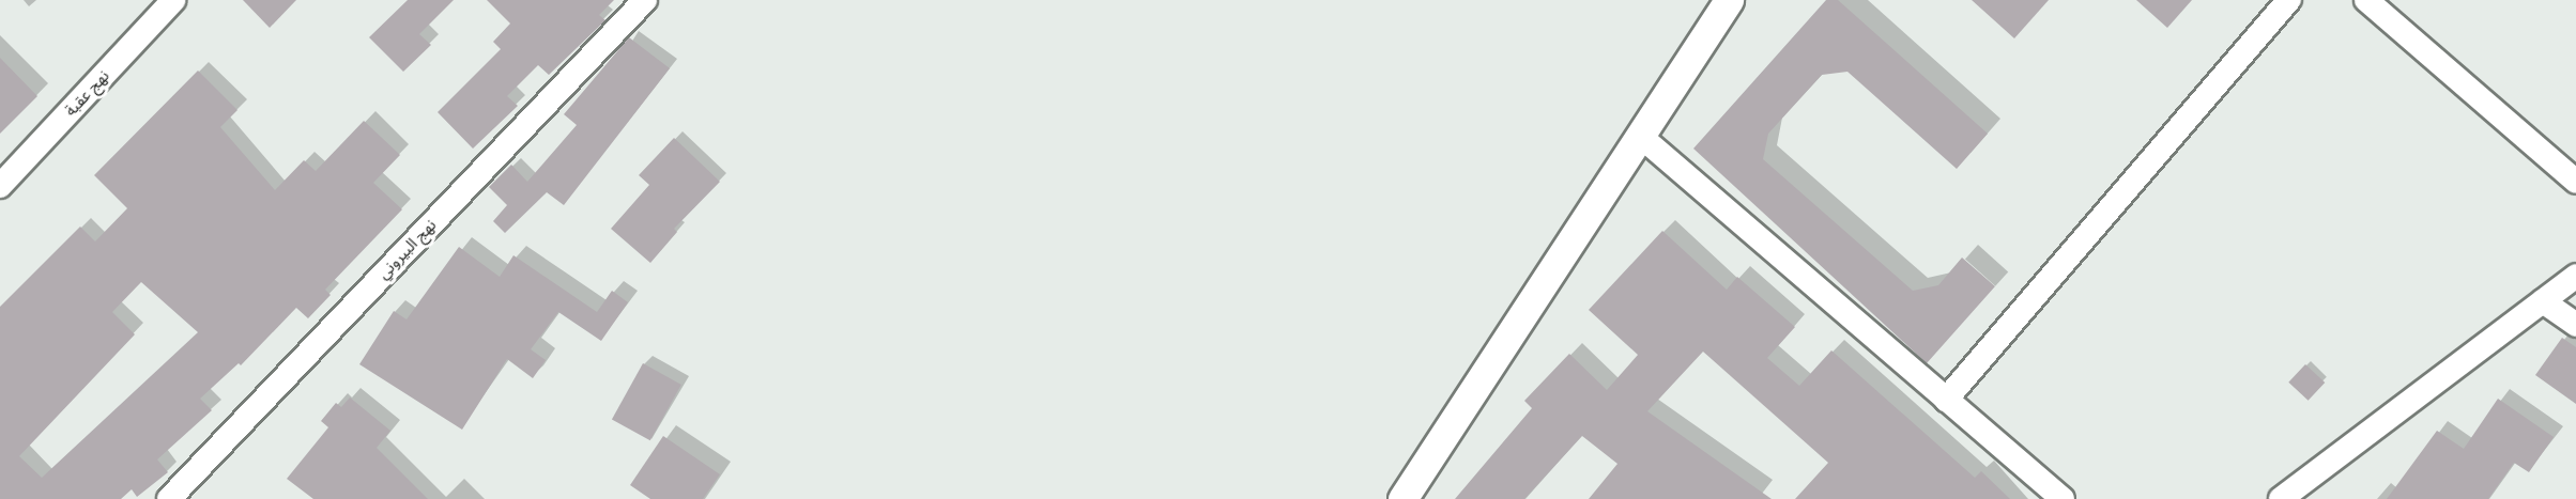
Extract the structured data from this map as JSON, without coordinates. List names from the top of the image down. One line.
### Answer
{"streets":{"street":["نهج عقبة","نهج البيروني"]}}
